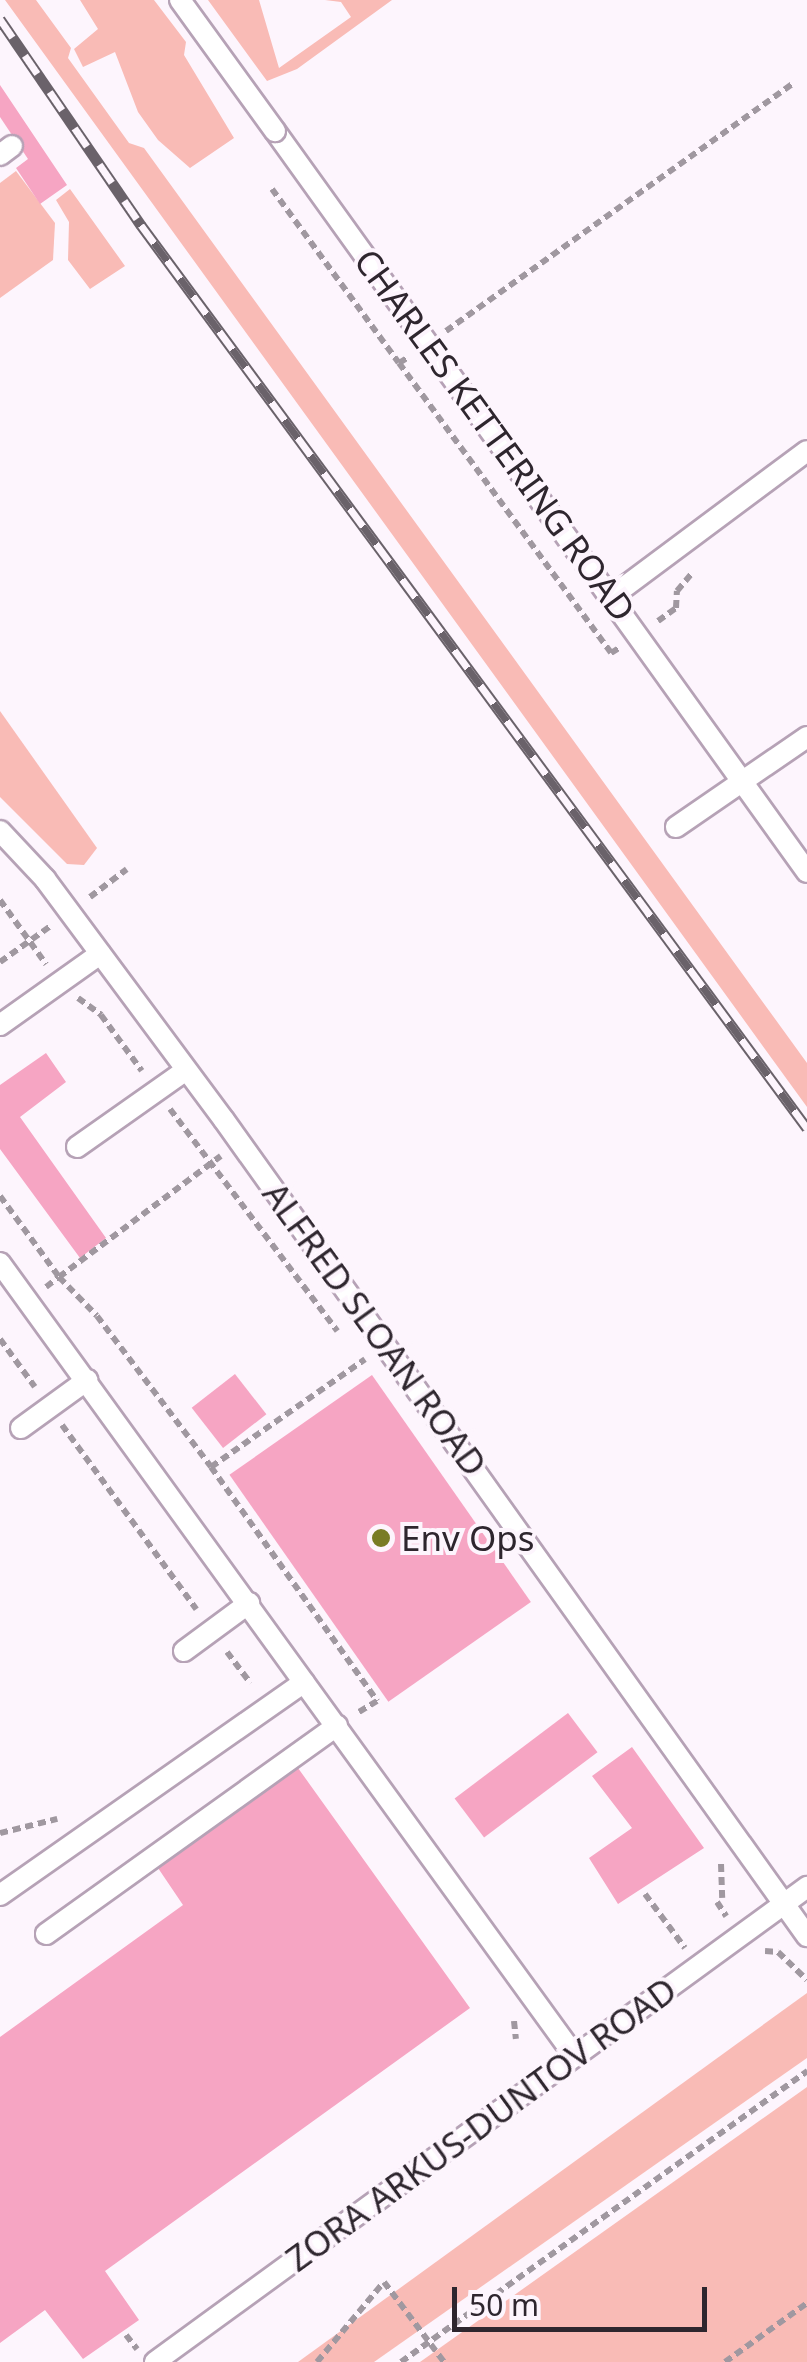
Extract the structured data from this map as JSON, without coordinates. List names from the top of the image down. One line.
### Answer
{"streets":{"lane":["CHARLES KETTERING ROAD","ALFRED SLOAN ROAD","ZORA ARKUS-DUNTOV ROAD"]},"crossings":[["ALFRED SLOAN ROAD","ZORA ARKUS-DUNTOV ROAD"]],"places":["Env Ops"],"scale_bar":"50 m"}
